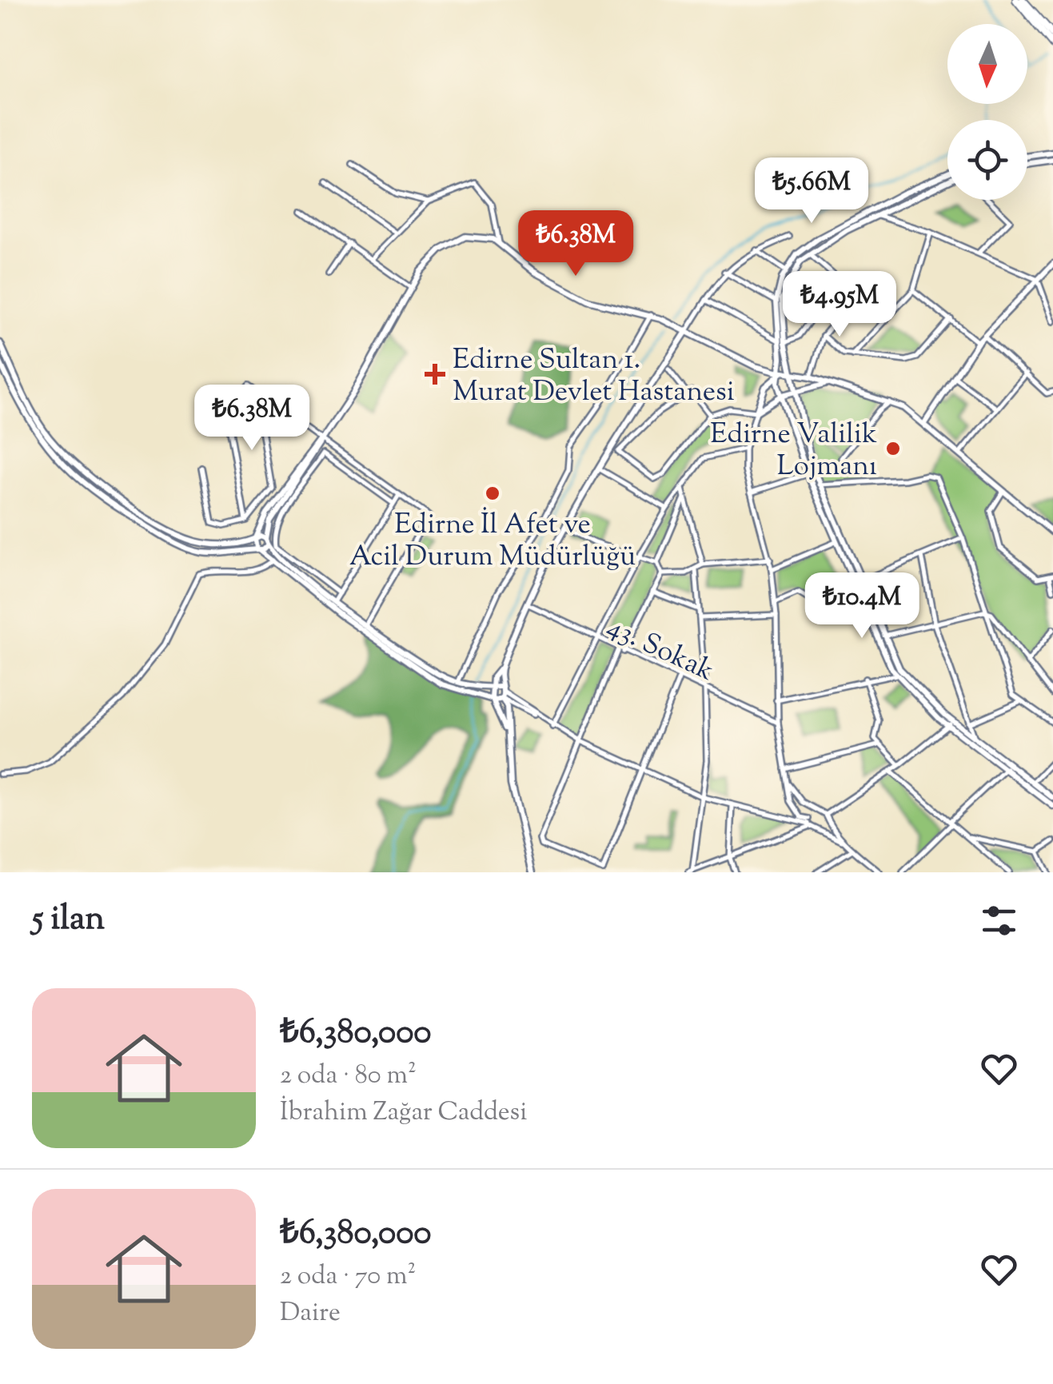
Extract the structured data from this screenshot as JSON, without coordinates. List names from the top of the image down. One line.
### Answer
{"streets":{"street":["43. Sokak"]},"places":{"health":["Edirne Sultan 1. Murat Devlet Hastanesi"],"other":["Edirne Valilik Lojmanı","Edirne İl Afet ve Acil Durum Müdürlüğü"]},"north":"bottom","page":{"price":["₺5.66M","₺6.38M","₺4.95M","₺6.38M","₺10.4M"],"heading":"5 ilan","list":[{"name":"₺6,380,000","note":"2 oda · 80 m² · İbrahim Zağar Caddesi"},{"name":"₺6,380,000","note":"2 oda · 70 m² · Daire"}]}}
